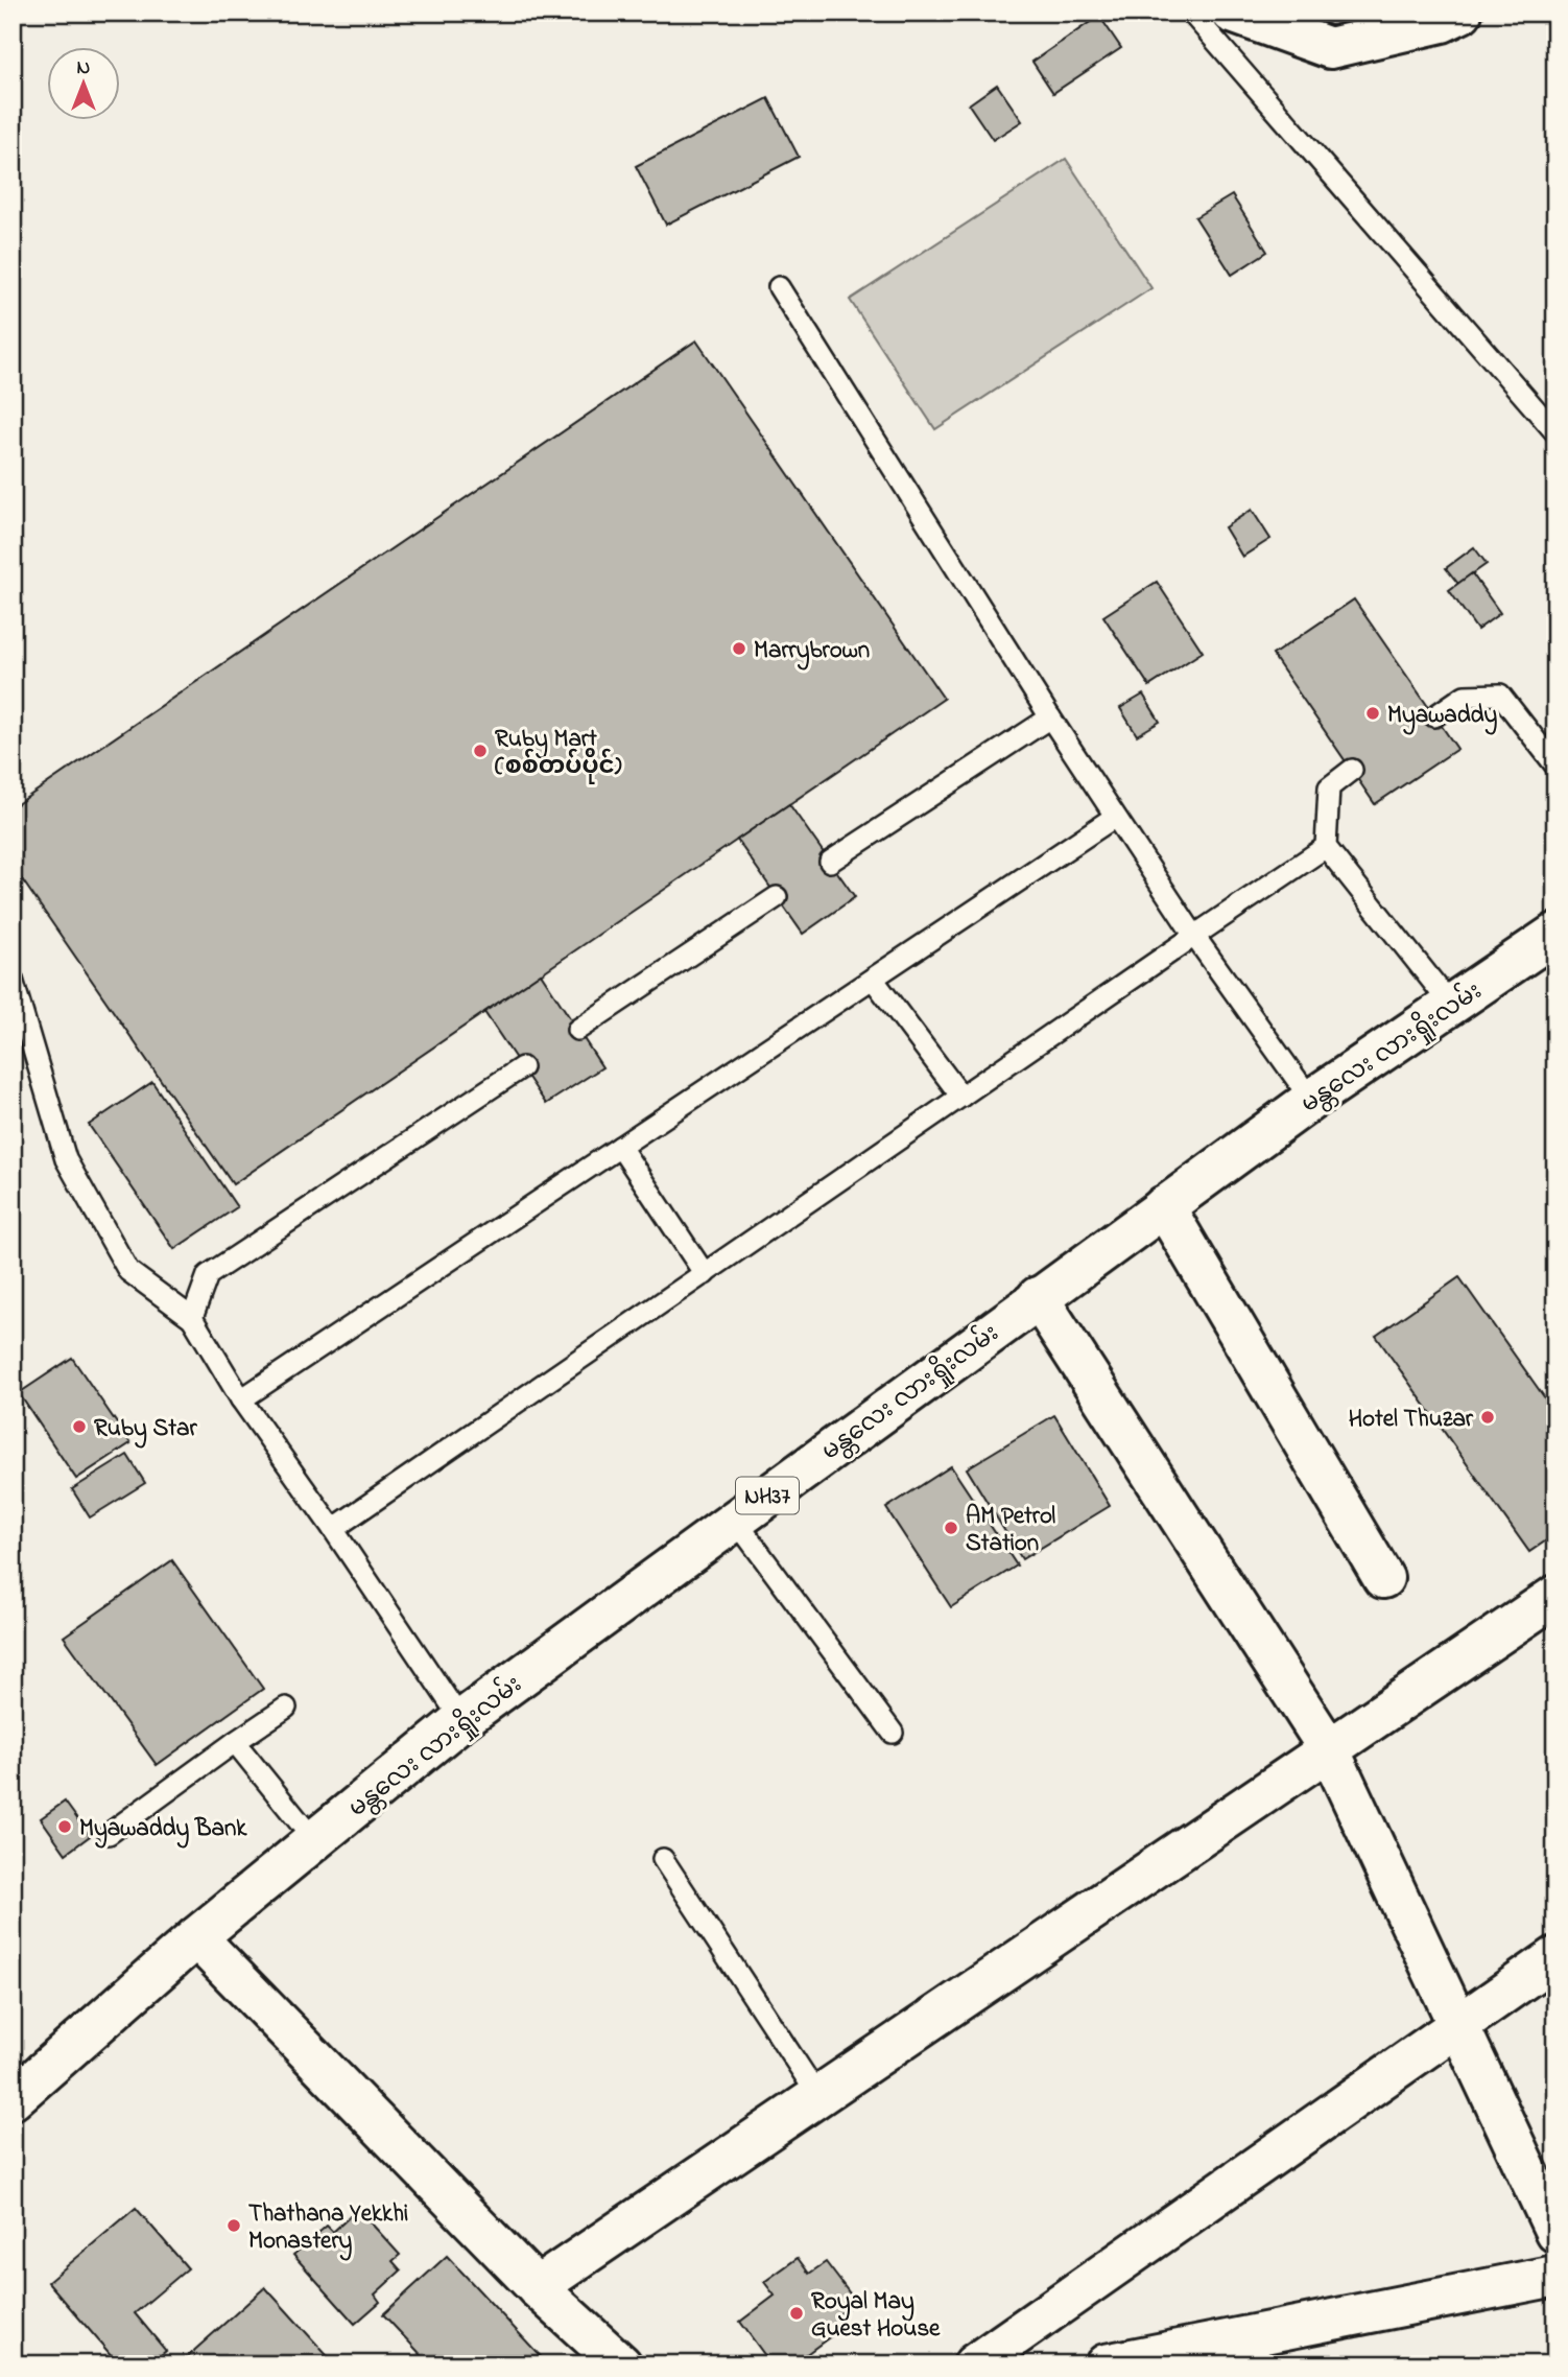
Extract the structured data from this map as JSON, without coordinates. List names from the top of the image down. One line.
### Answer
{"streets":{"main road":["မန္တလေး လားရှိုးလမ်း","NH37"]},"places":["Marrybrown","Myawaddy","Ruby Mart (စစ်တပ်ပိုင်)","Hotel Thuzar","Ruby Star","AM Petrol Station","Myawaddy Bank","Thathana Yekkhi Monastery","Royal May Guest House"],"north":"top"}
